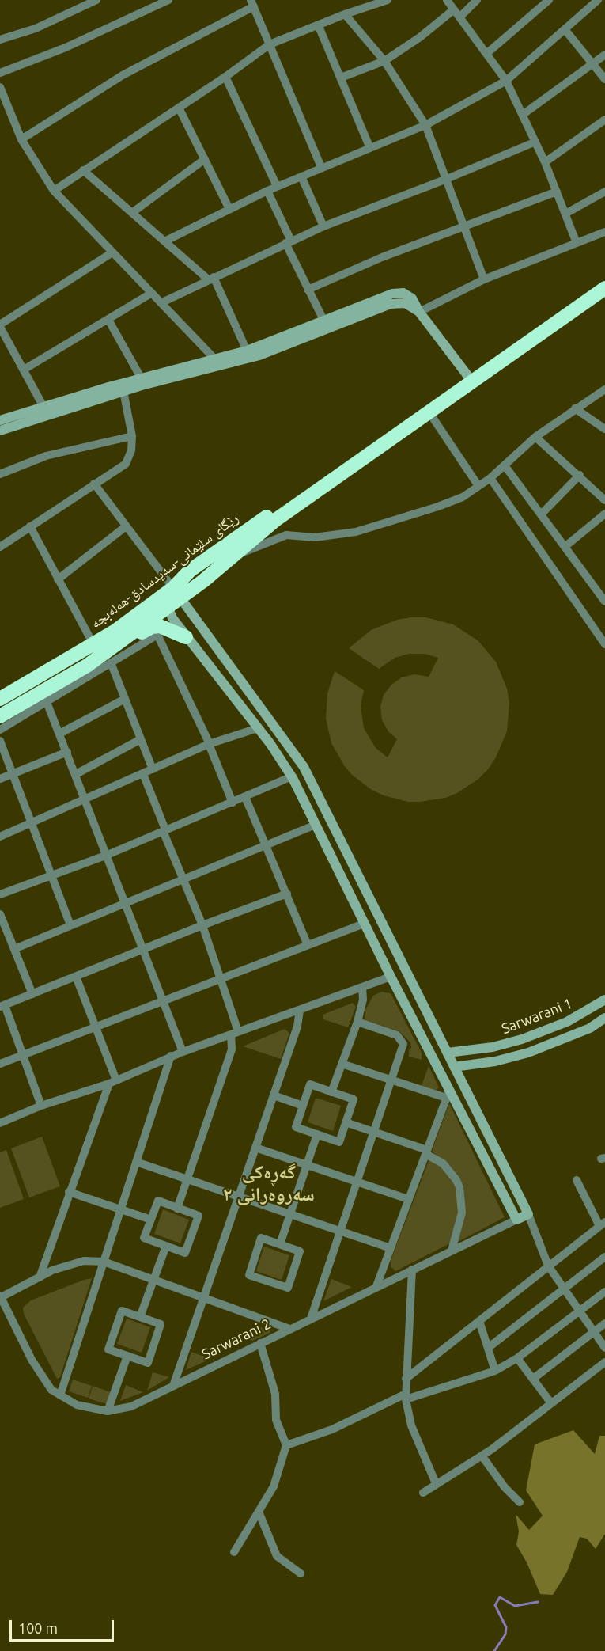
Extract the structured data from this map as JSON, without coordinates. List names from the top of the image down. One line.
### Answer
{"streets":{"highway":["رێگای سلێمانی-سەیدسادق-هەلەبجە"],"main road":["Sarwarani 1","Sarwarani 2"]},"districts":["گەڕەکی سەروەرانی ٢"],"scale_bar":"100 m"}
